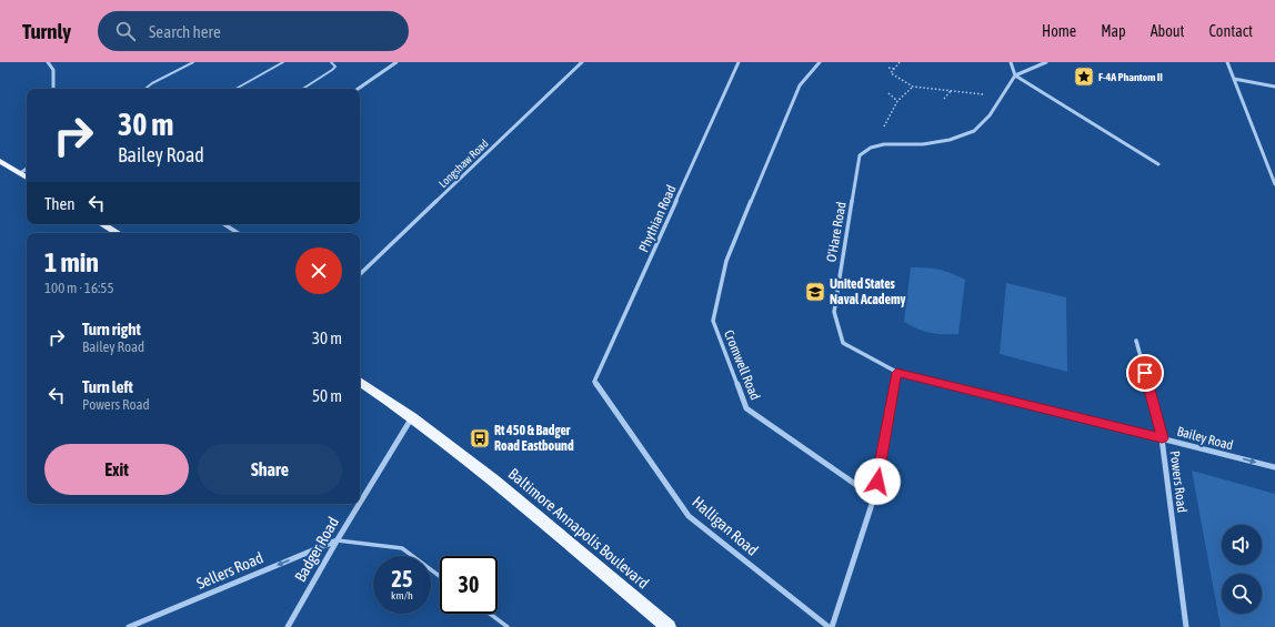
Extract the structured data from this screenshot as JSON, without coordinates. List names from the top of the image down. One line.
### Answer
{"streets":{"main road":["Baltimore Annapolis Boulevard"],"street":["Longshaw Road","Phythian Road","O'Hare Road","Cromwell Road","Bailey Road","Powers Road","Halligan Road","Badger Road","Sellers Road"]},"crossings":[["Phythian Road","Halligan Road"],["O'Hare Road","Bailey Road"],["Bailey Road","Powers Road"],["Baltimore Annapolis Boulevard","Badger Road"],["Badger Road","Sellers Road"]],"one_way":["Sellers Road"],"places":{"place":["F-4A Phantom II"],"school or university":["United States Naval Academy"],"bus stop":["Rt 450 & Badger Road Eastbound"]},"page":{"header":"Turnly","search":"Search here","nav":["Home","Map","About","Contact"],"turn":["30 m","Bailey Road"],"then":"Then","heading":["1 min","100 m · 16:55"],"list":[{"name":"Turn right","note":"Bailey Road","value":"30 m"},{"name":"Turn left","note":"Powers Road","value":"50 m"}],"buttons":["Exit","Share"],"speed":"25 km/h","limit":"30"}}
